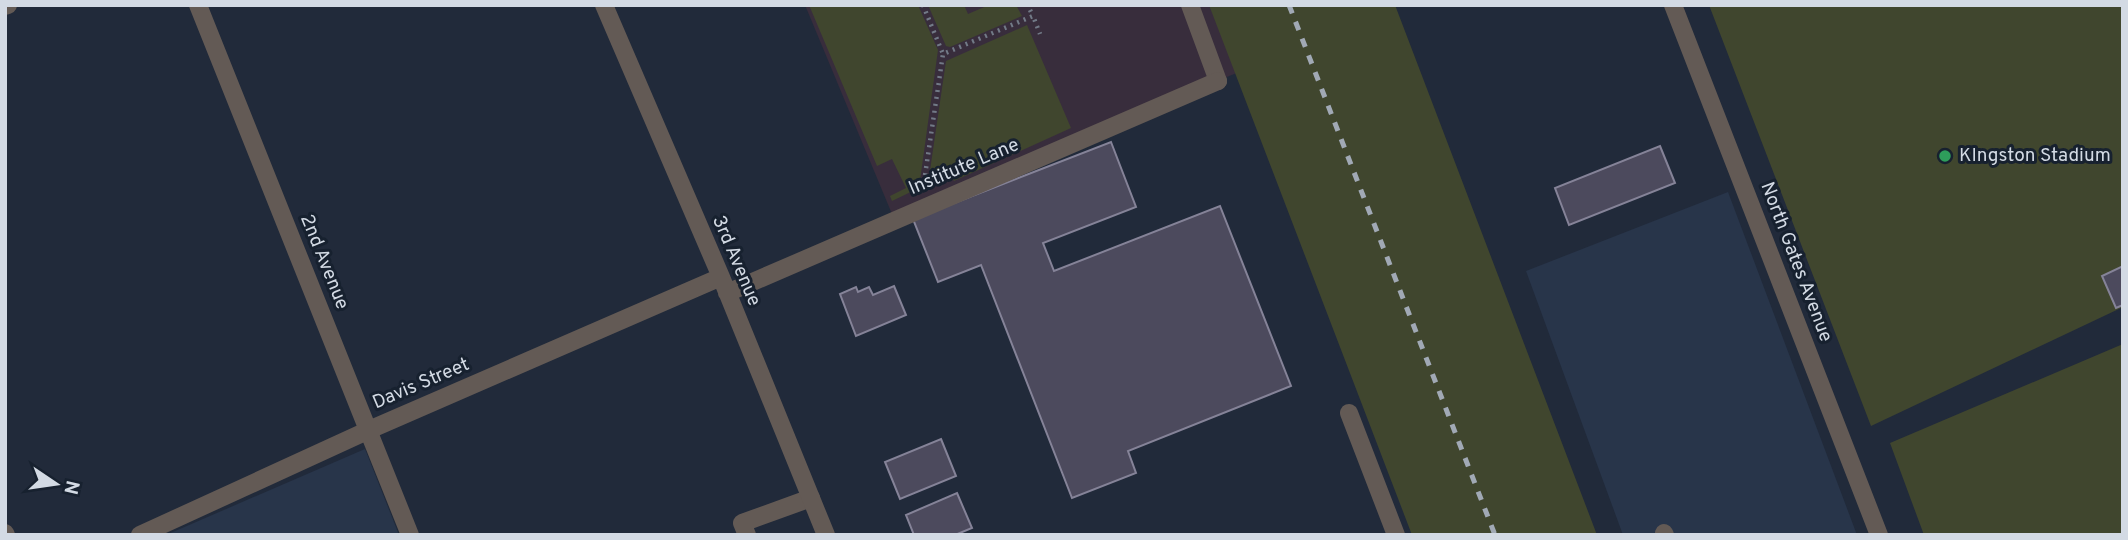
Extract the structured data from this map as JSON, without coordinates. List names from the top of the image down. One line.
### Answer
{"streets":{"street":["Institute Lane","3rd Avenue","2nd Avenue","North Gates Avenue","Davis Street"]},"crossings":[["Institute Lane","3rd Avenue"],["Institute Lane","Davis Street"],["3rd Avenue","Davis Street"],["2nd Avenue","Davis Street"]],"places":["KIngston Stadium"],"north":"right"}
